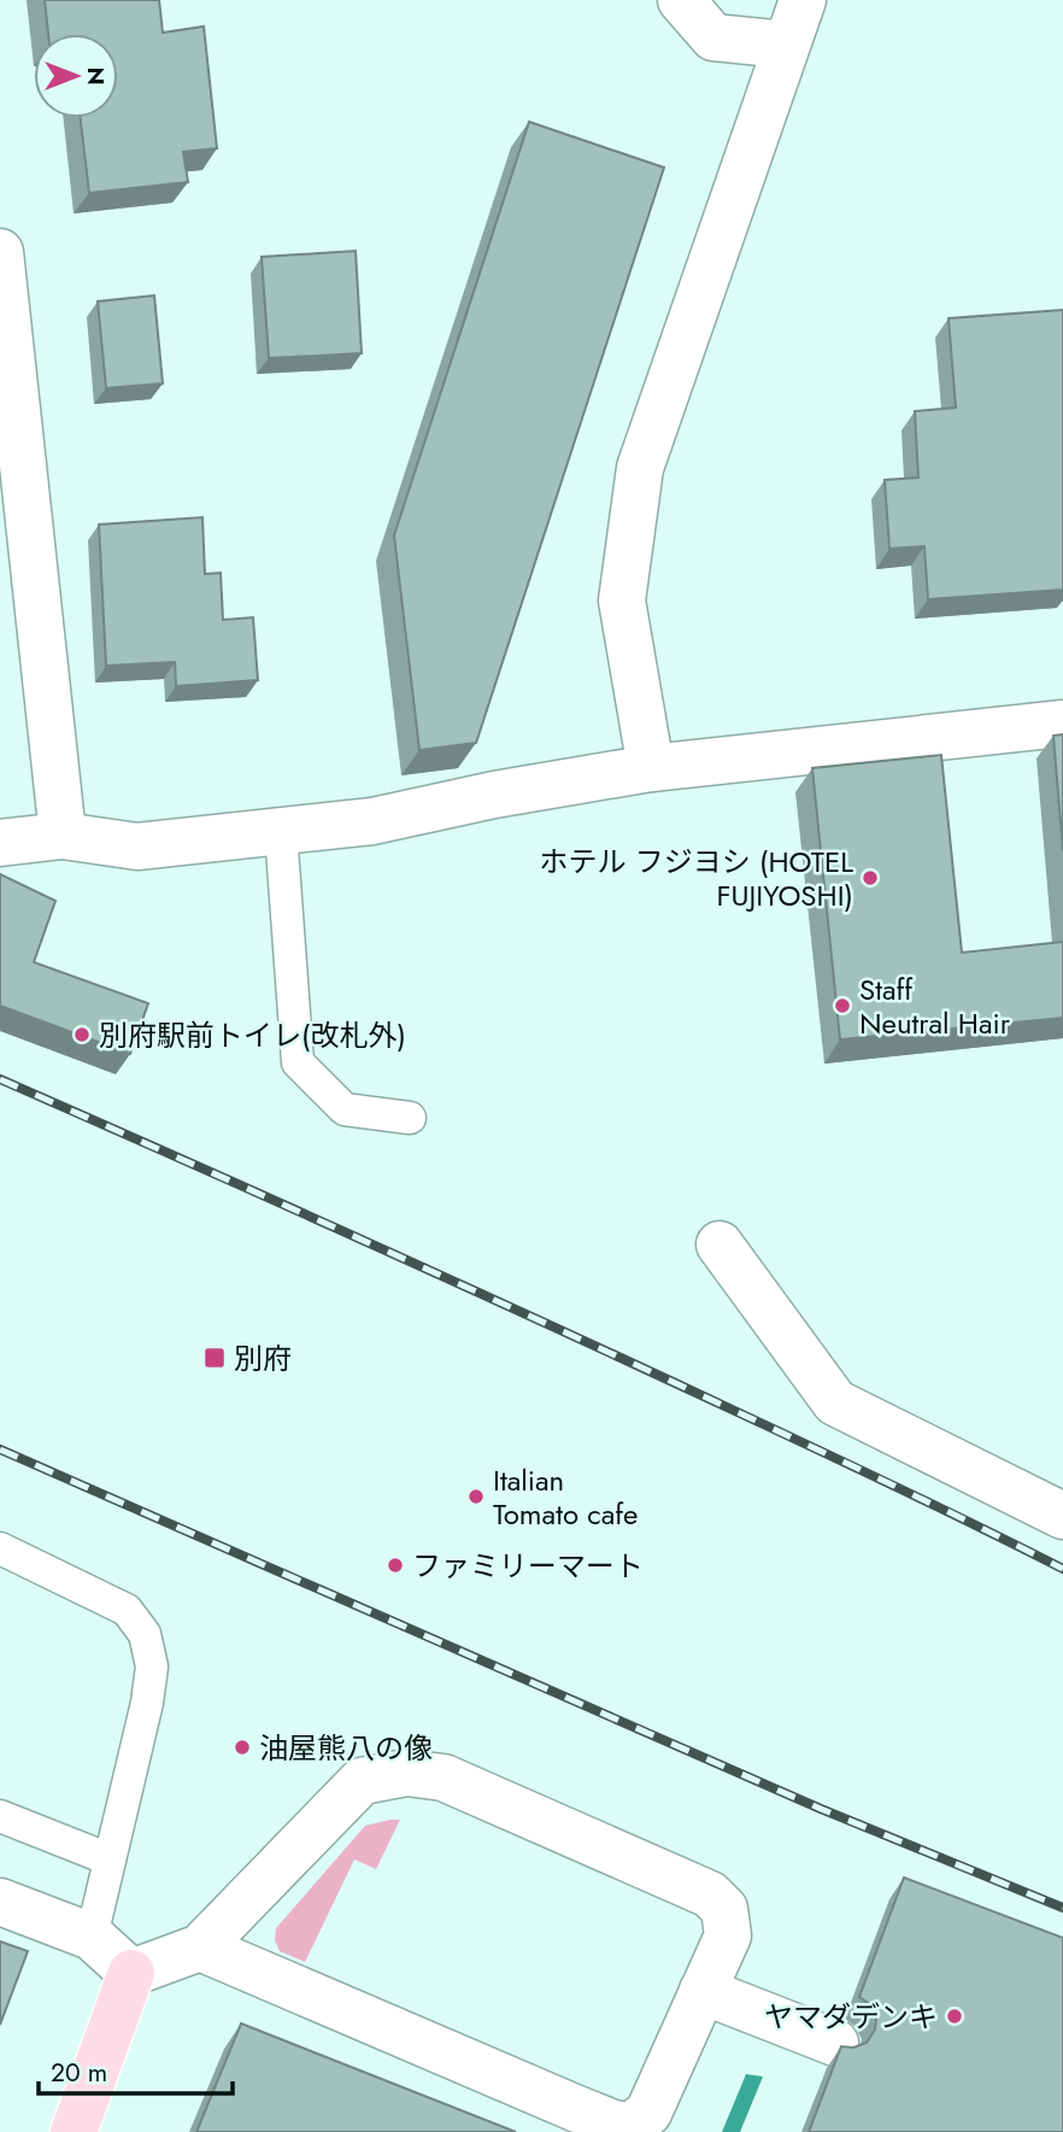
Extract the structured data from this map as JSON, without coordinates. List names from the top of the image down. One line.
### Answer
{"places":{"other":["ホテル フジヨシ (HOTEL FUJIYOSHI)","Staff Neutral Hair","別府駅前トイレ(改札外)","Italian Tomato cafe","ファミリーマート","油屋熊八の像","ヤマダデンキ"],"transit":["別府"]},"scale_bar":"20 m","north":"right"}
